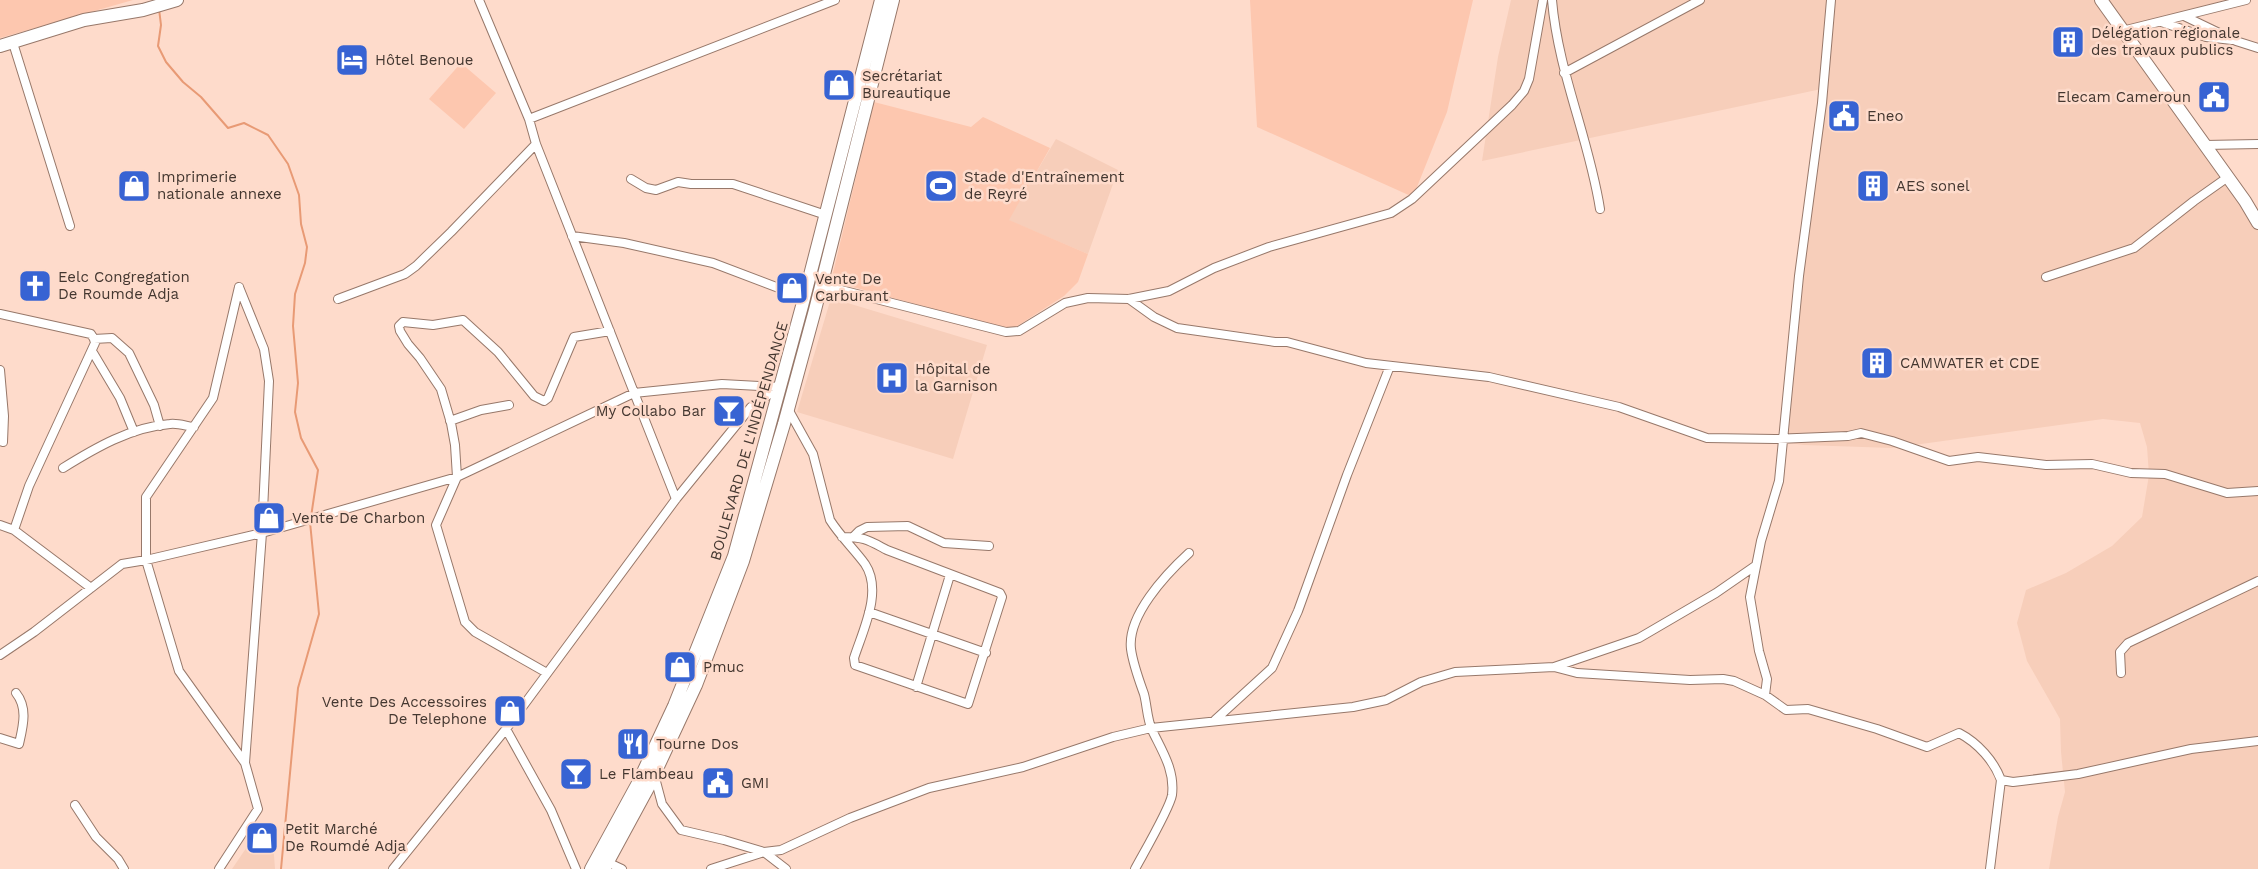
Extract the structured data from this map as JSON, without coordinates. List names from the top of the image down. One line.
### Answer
{"streets":{"main road":["BOULEVARD DE L'INDÉPENDANCE"]},"places":{"building":["Délégation régionale des travaux publics","AES sonel","CAMWATER et CDE"],"hotel":["Hôtel Benoue"],"shop":["Secrétariat Bureautique","Imprimerie nationale annexe","Vente De Carburant","Vente De Charbon","Pmuc","Vente Des Accessoires De Telephone","Petit Marché De Roumdé Adja"],"public building":["Elecam Cameroun","Eneo","GMI"],"sports":["Stade d'Entraînement de Reyré"],"church":["Eelc Congregation De Roumde Adja"],"hospital":["Hôpital de la Garnison"],"bar":["My Collabo Bar","Le Flambeau"],"restaurant":["Tourne Dos"]}}
